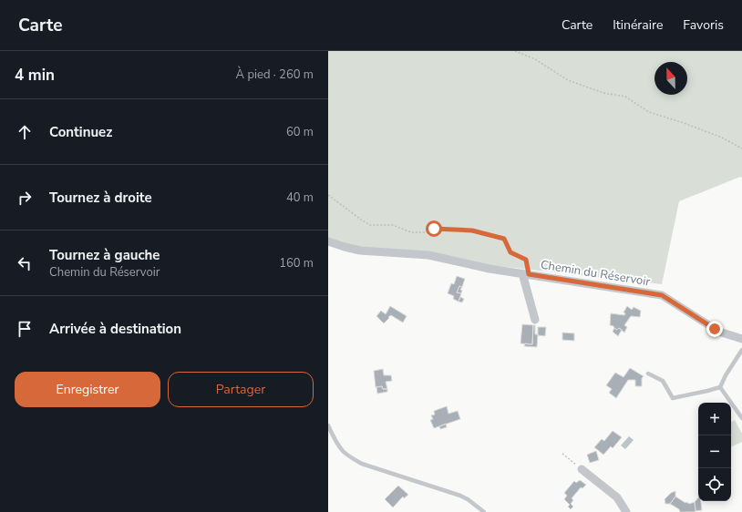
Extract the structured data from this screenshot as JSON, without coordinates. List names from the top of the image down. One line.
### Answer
{"streets":{"street":["Chemin du Réservoir"]},"north":"top","page":{"header":"Carte","nav":["Carte","Itinéraire","Favoris"],"heading":["4 min","À pied · 260 m"],"list":[["Continuez","60 m"],["Tournez à droite","40 m"],["Tournez à gauche","Chemin du Réservoir","160 m"],"Arrivée à destination"],"buttons":["Enregistrer","Partager"],"map_buttons":["+","−"]}}
